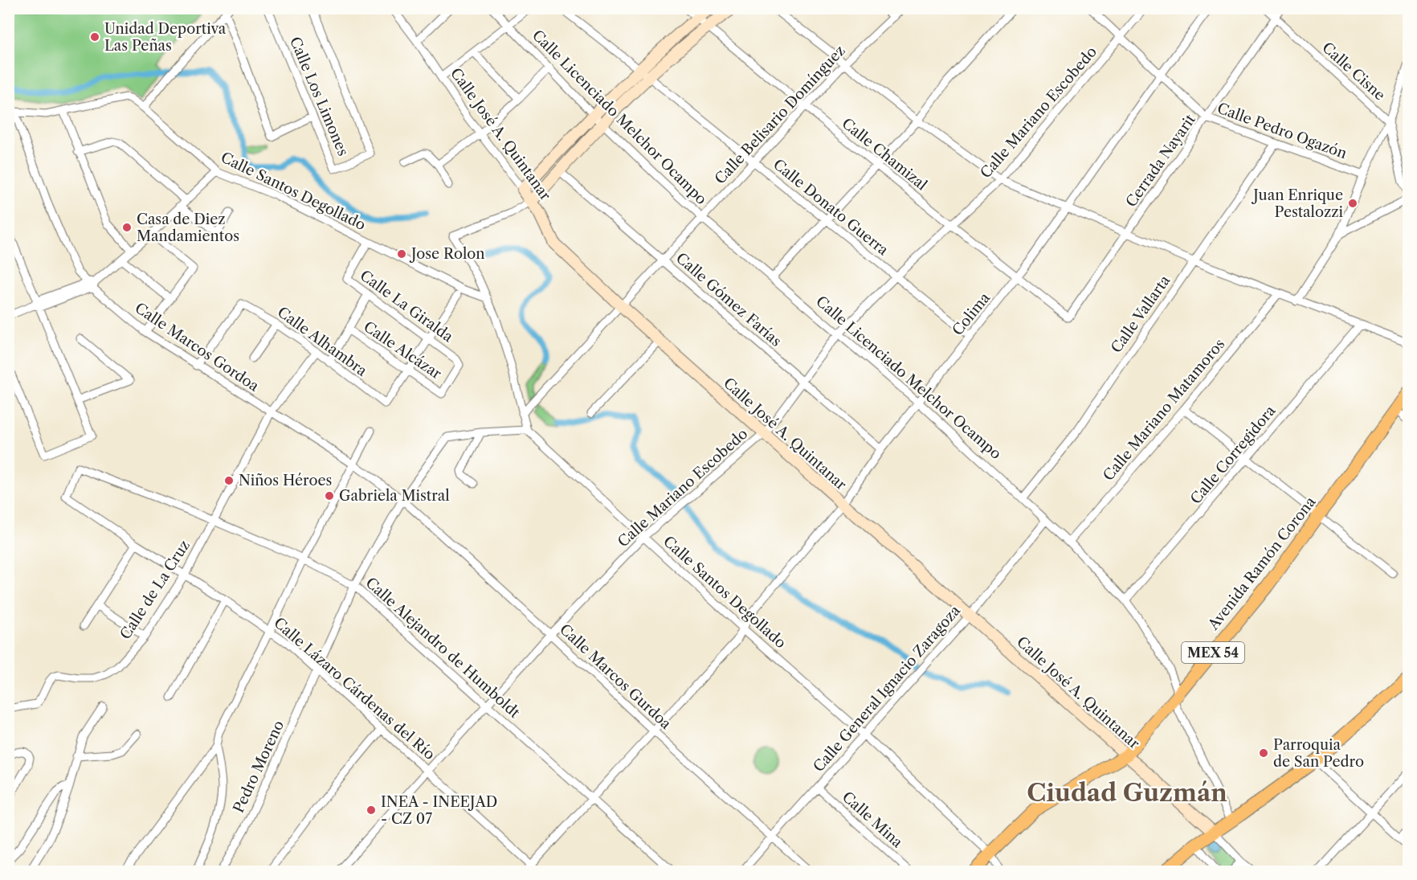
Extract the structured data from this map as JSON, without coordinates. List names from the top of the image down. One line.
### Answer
{"streets":{"main road":["Avenida Ramón Corona","MEX 54"],"street":["Calle Cisne","Calle Los Limones","Calle Mariano Escobedo","Calle Belisario Domínguez","Calle Licenciado Melchor Ocampo","Calle Pedro Ogazón","Calle José A. Quintanar","Calle Chamizal","Cerrada Nayarit","Calle Santos Degollado","Calle Donato Guerra","Calle Gómez Farías","Calle La Giralda","Colima","Calle Vallarta","Calle Alhambra","Calle Marcos Gordoa","Calle Alcázar","Calle Mariano Matamoros","Calle Corregidora","Calle de La Cruz","Calle Alejandro de Humboldt","Calle Marcos Gurdoa","Calle Lázaro Cárdenas del Río","Calle General Ignacio Zaragoza","Pedro Moreno","Calle Mina"]},"crossings":[["Calle Cisne","Cerrada Nayarit"],["Calle Mariano Escobedo","Calle Licenciado Melchor Ocampo"],["Calle Mariano Escobedo","Calle Pedro Ogazón"],["Calle Mariano Escobedo","Calle José A. Quintanar"],["Calle Mariano Escobedo","Calle Chamizal"],["Calle Mariano Escobedo","Calle Santos Degollado"],["Calle Mariano Escobedo","Calle Donato Guerra"],["Calle Mariano Escobedo","Calle Gómez Farías"],["Calle Mariano Escobedo","Calle Alejandro de Humboldt"],["Calle Mariano Escobedo","Calle Marcos Gurdoa"],["Calle Mariano Escobedo","Calle Lázaro Cárdenas del Río"],["Calle Belisario Domínguez","Calle Licenciado Melchor Ocampo"],["Calle Belisario Domínguez","Calle José A. Quintanar"],["Calle Belisario Domínguez","Calle Chamizal"],["Calle Belisario Domínguez","Calle Donato Guerra"],["Calle Belisario Domínguez","Calle Gómez Farías"],["Calle Licenciado Melchor Ocampo","Colima"],["Calle Licenciado Melchor Ocampo","Calle Vallarta"],["Calle Licenciado Melchor Ocampo","Calle Mariano Matamoros"],["Calle Licenciado Melchor Ocampo","Calle Corregidora"],["Calle Licenciado Melchor Ocampo","Avenida Ramón Corona"],["Calle Licenciado Melchor Ocampo","Calle General Ignacio Zaragoza"],["Calle Pedro Ogazón","Cerrada Nayarit"],["Calle Pedro Ogazón","Colima"],["Calle Pedro Ogazón","Calle Vallarta"],["Calle José A. Quintanar","Colima"],["Calle José A. Quintanar","Avenida Ramón Corona"],["Calle José A. Quintanar","Calle General Ignacio Zaragoza"],["Calle Chamizal","Cerrada Nayarit"],["Calle Chamizal","Colima"],["Calle Santos Degollado","Calle La Giralda"],["Calle Santos Degollado","Colima"],["Calle Santos Degollado","Calle Marcos Gordoa"],["Calle Santos Degollado","Avenida Ramón Corona"],["Calle Santos Degollado","Calle General Ignacio Zaragoza"],["Calle Donato Guerra","Colima"],["Calle Gómez Farías","Colima"],["Calle La Giralda","Calle Alcázar"],["Colima","Calle Alejandro de Humboldt"],["Colima","Calle Marcos Gurdoa"],["Colima","Calle Lázaro Cárdenas del Río"],["Calle Alhambra","Calle Marcos Gordoa"],["Calle Alhambra","Calle Alcázar"],["Calle Alhambra","Calle de La Cruz"],["Calle Marcos Gordoa","Calle de La Cruz"],["Calle Marcos Gordoa","Calle Marcos Gurdoa"],["Calle de La Cruz","Calle Alejandro de Humboldt"],["Calle de La Cruz","Calle Lázaro Cárdenas del Río"],["Calle Alejandro de Humboldt","Calle Lázaro Cárdenas del Río"],["Calle Marcos Gurdoa","Calle General Ignacio Zaragoza"],["Calle Lázaro Cárdenas del Río","Pedro Moreno"],["Calle General Ignacio Zaragoza","Calle Mina"]],"districts":["Ciudad Guzmán"],"places":["Unidad Deportiva Las Peñas","Juan Enrique Pestalozzi","Casa de Diez Mandamientos","Jose Rolon","Niños Héroes","Gabriela Mistral","Parroquia de San Pedro","INEA - INEEJAD - CZ 07"]}
